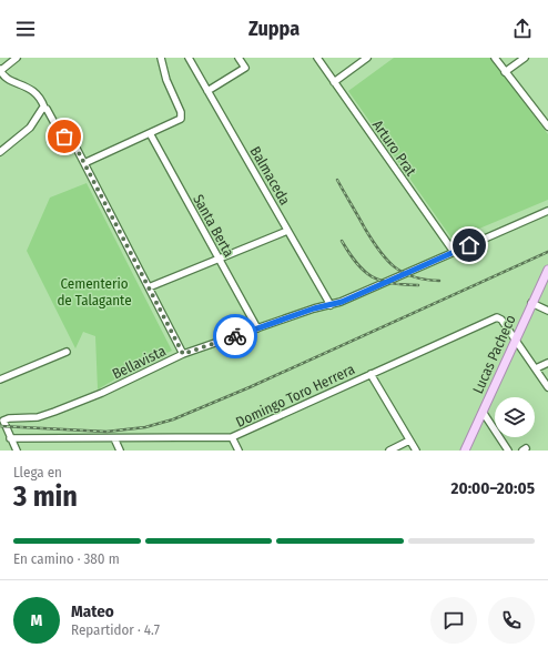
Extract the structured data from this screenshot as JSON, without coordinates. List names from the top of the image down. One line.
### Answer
{"streets":{"main road":["Lucas Pacheco"],"street":["Arturo Prat","Balmaceda","Santa Berta","Bellavista","Domingo Toro Herrera"]},"crossings":[["Arturo Prat","Bellavista"],["Balmaceda","Bellavista"],["Santa Berta","Bellavista"],["Lucas Pacheco","Domingo Toro Herrera"]],"parks":["Cementerio de Talagante"],"page":{"header":"Zuppa","heading":["3 min","Llega en","20:00–20:05"],"panel":["Mateo","Repartidor · 4.7"],"bar":"En camino · 380 m","round":"M"}}
